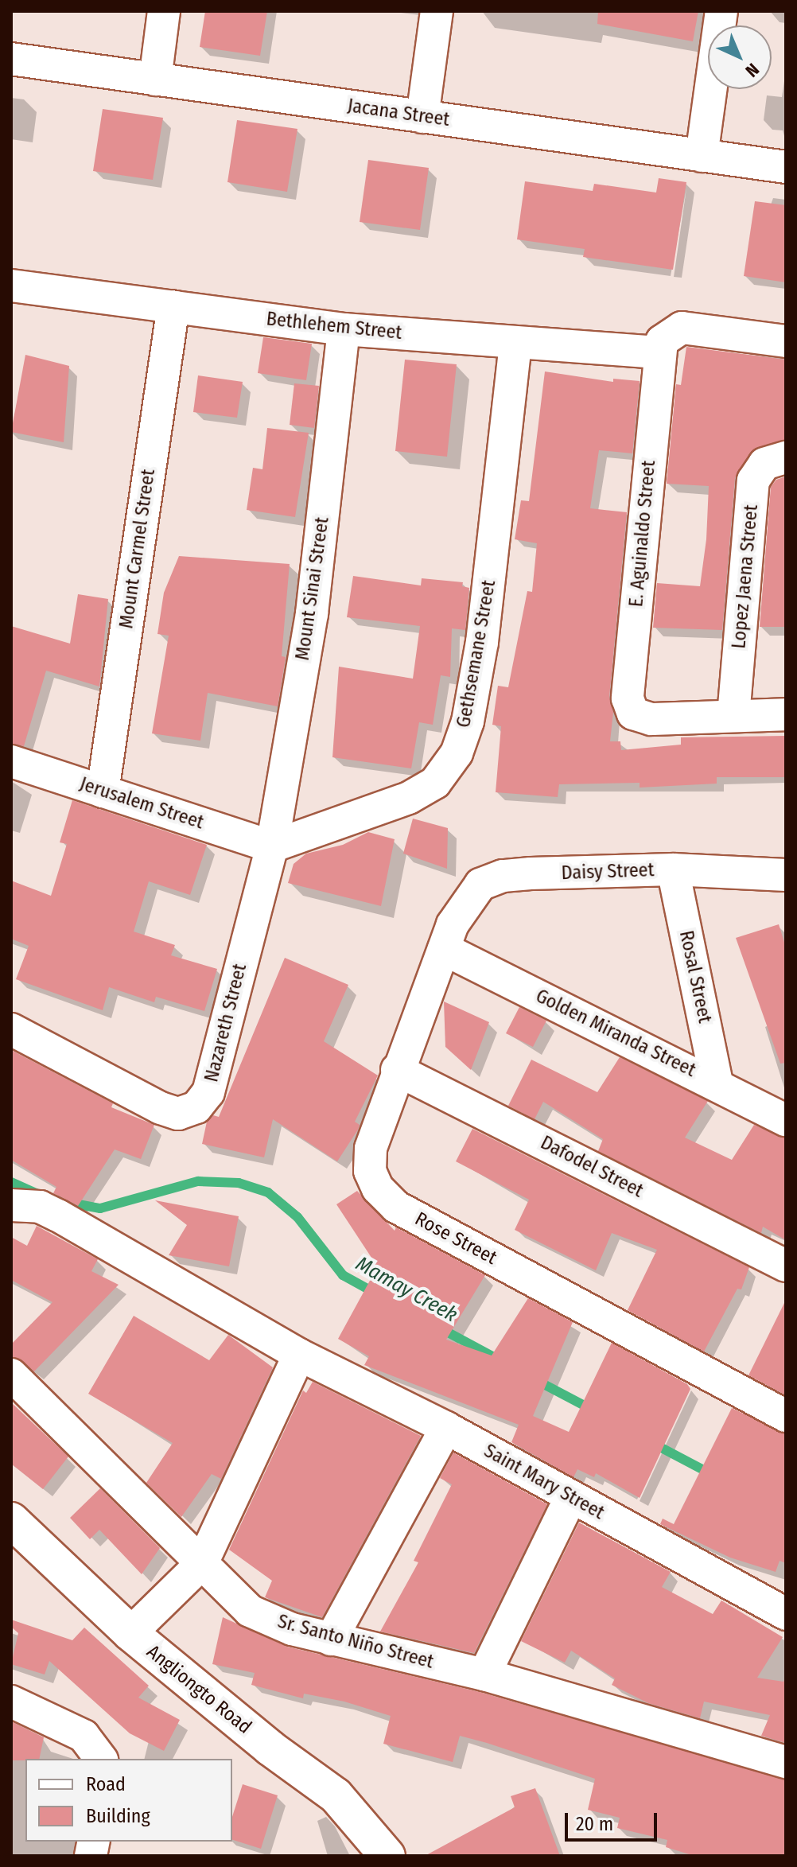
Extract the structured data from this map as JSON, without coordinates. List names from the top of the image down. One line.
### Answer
{"streets":{"main road":["Angliongto Road"],"street":["Jacana Street","Bethlehem Street","E. Aguinaldo Street","Mount Carmel Street","Lopez Jaena Street","Mount Sinai Street","Gethsemane Street","Jerusalem Street","Daisy Street","Rosal Street","Nazareth Street","Golden Miranda Street","Dafodel Street","Rose Street","Saint Mary Street","Sr. Santo Niño Street"]},"crossings":[["Bethlehem Street","E. Aguinaldo Street"],["Bethlehem Street","Mount Carmel Street"],["Bethlehem Street","Mount Sinai Street"],["Bethlehem Street","Gethsemane Street"],["E. Aguinaldo Street","Lopez Jaena Street"],["Mount Carmel Street","Jerusalem Street"],["Mount Sinai Street","Gethsemane Street"],["Mount Sinai Street","Jerusalem Street"],["Mount Sinai Street","Nazareth Street"],["Gethsemane Street","Jerusalem Street"],["Gethsemane Street","Nazareth Street"],["Jerusalem Street","Nazareth Street"],["Daisy Street","Rosal Street"],["Daisy Street","Golden Miranda Street"],["Daisy Street","Rose Street"],["Rosal Street","Golden Miranda Street"],["Golden Miranda Street","Rose Street"],["Dafodel Street","Rose Street"]],"water":["Mamay Creek"],"legend":["Road","Building"],"scale_bar":"20 m","north":"bottom right"}
